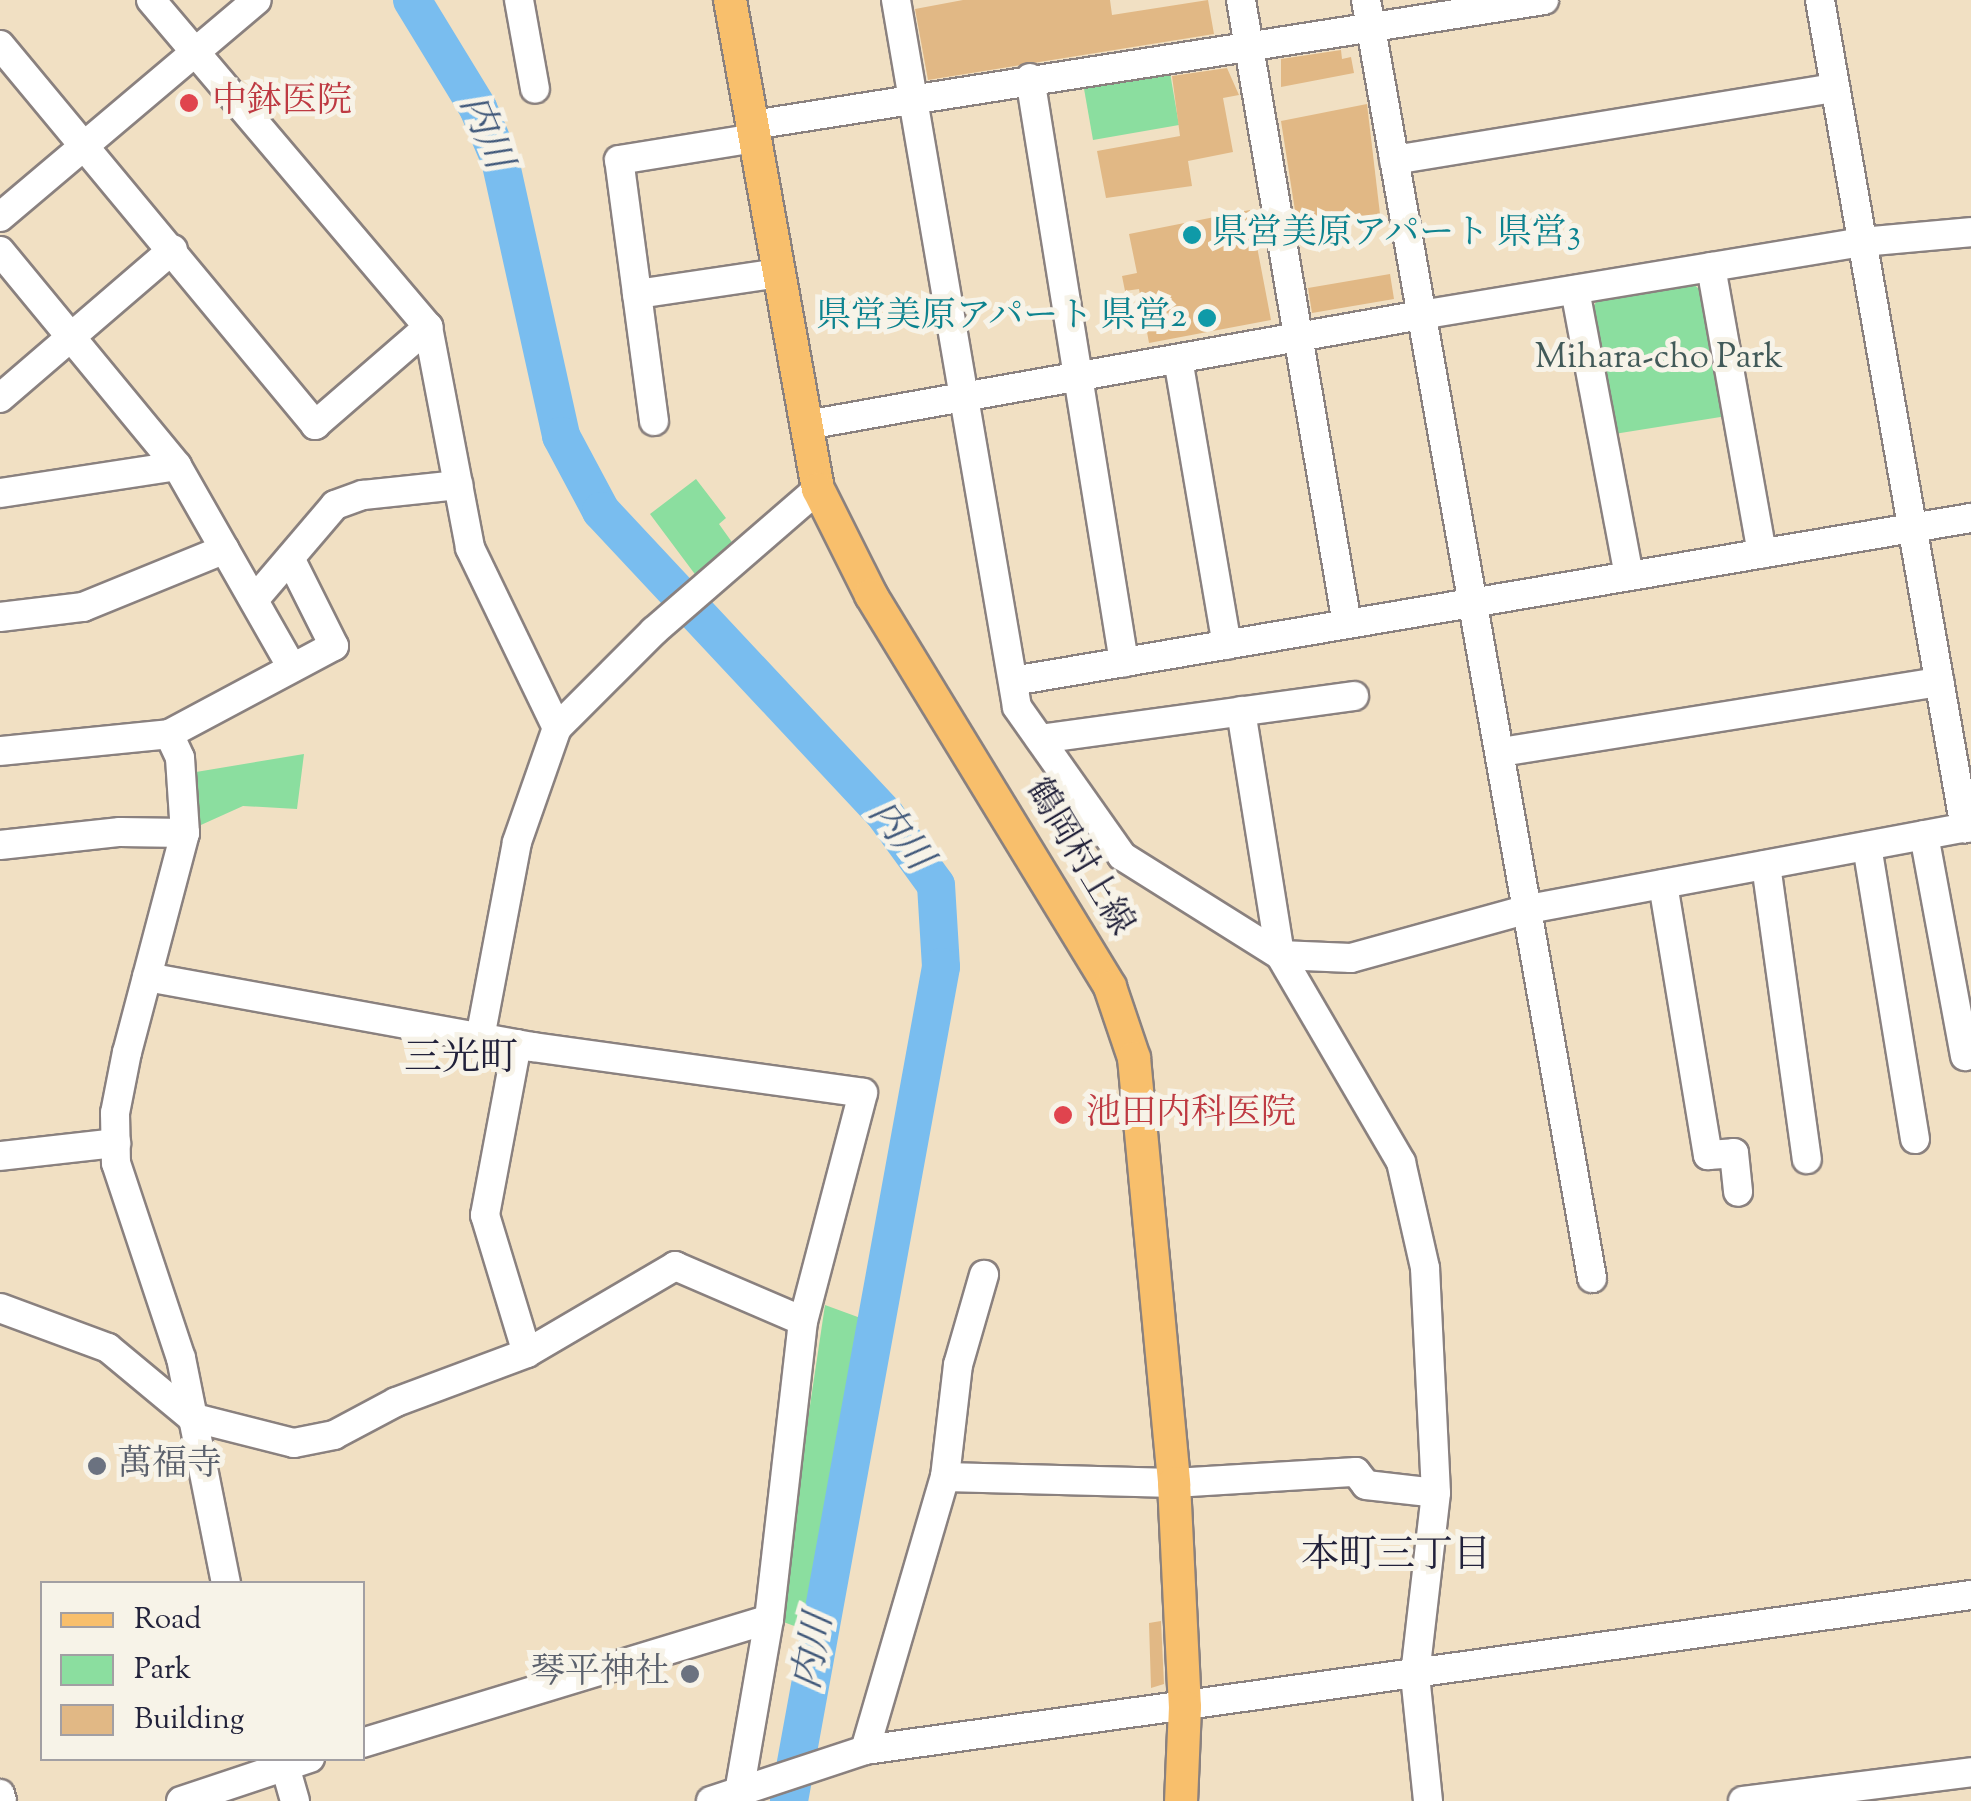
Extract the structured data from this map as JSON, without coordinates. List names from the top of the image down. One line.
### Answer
{"streets":{"main road":["鶴岡村上線"]},"districts":["三光町","本町三丁目"],"water":["内川"],"parks":["Mihara-cho Park"],"places":["中鉢医院","県営美原アパート 県営3","県営美原アパート 県営2","池田内科医院","萬福寺","琴平神社"],"legend":["Road","Park","Building"]}
